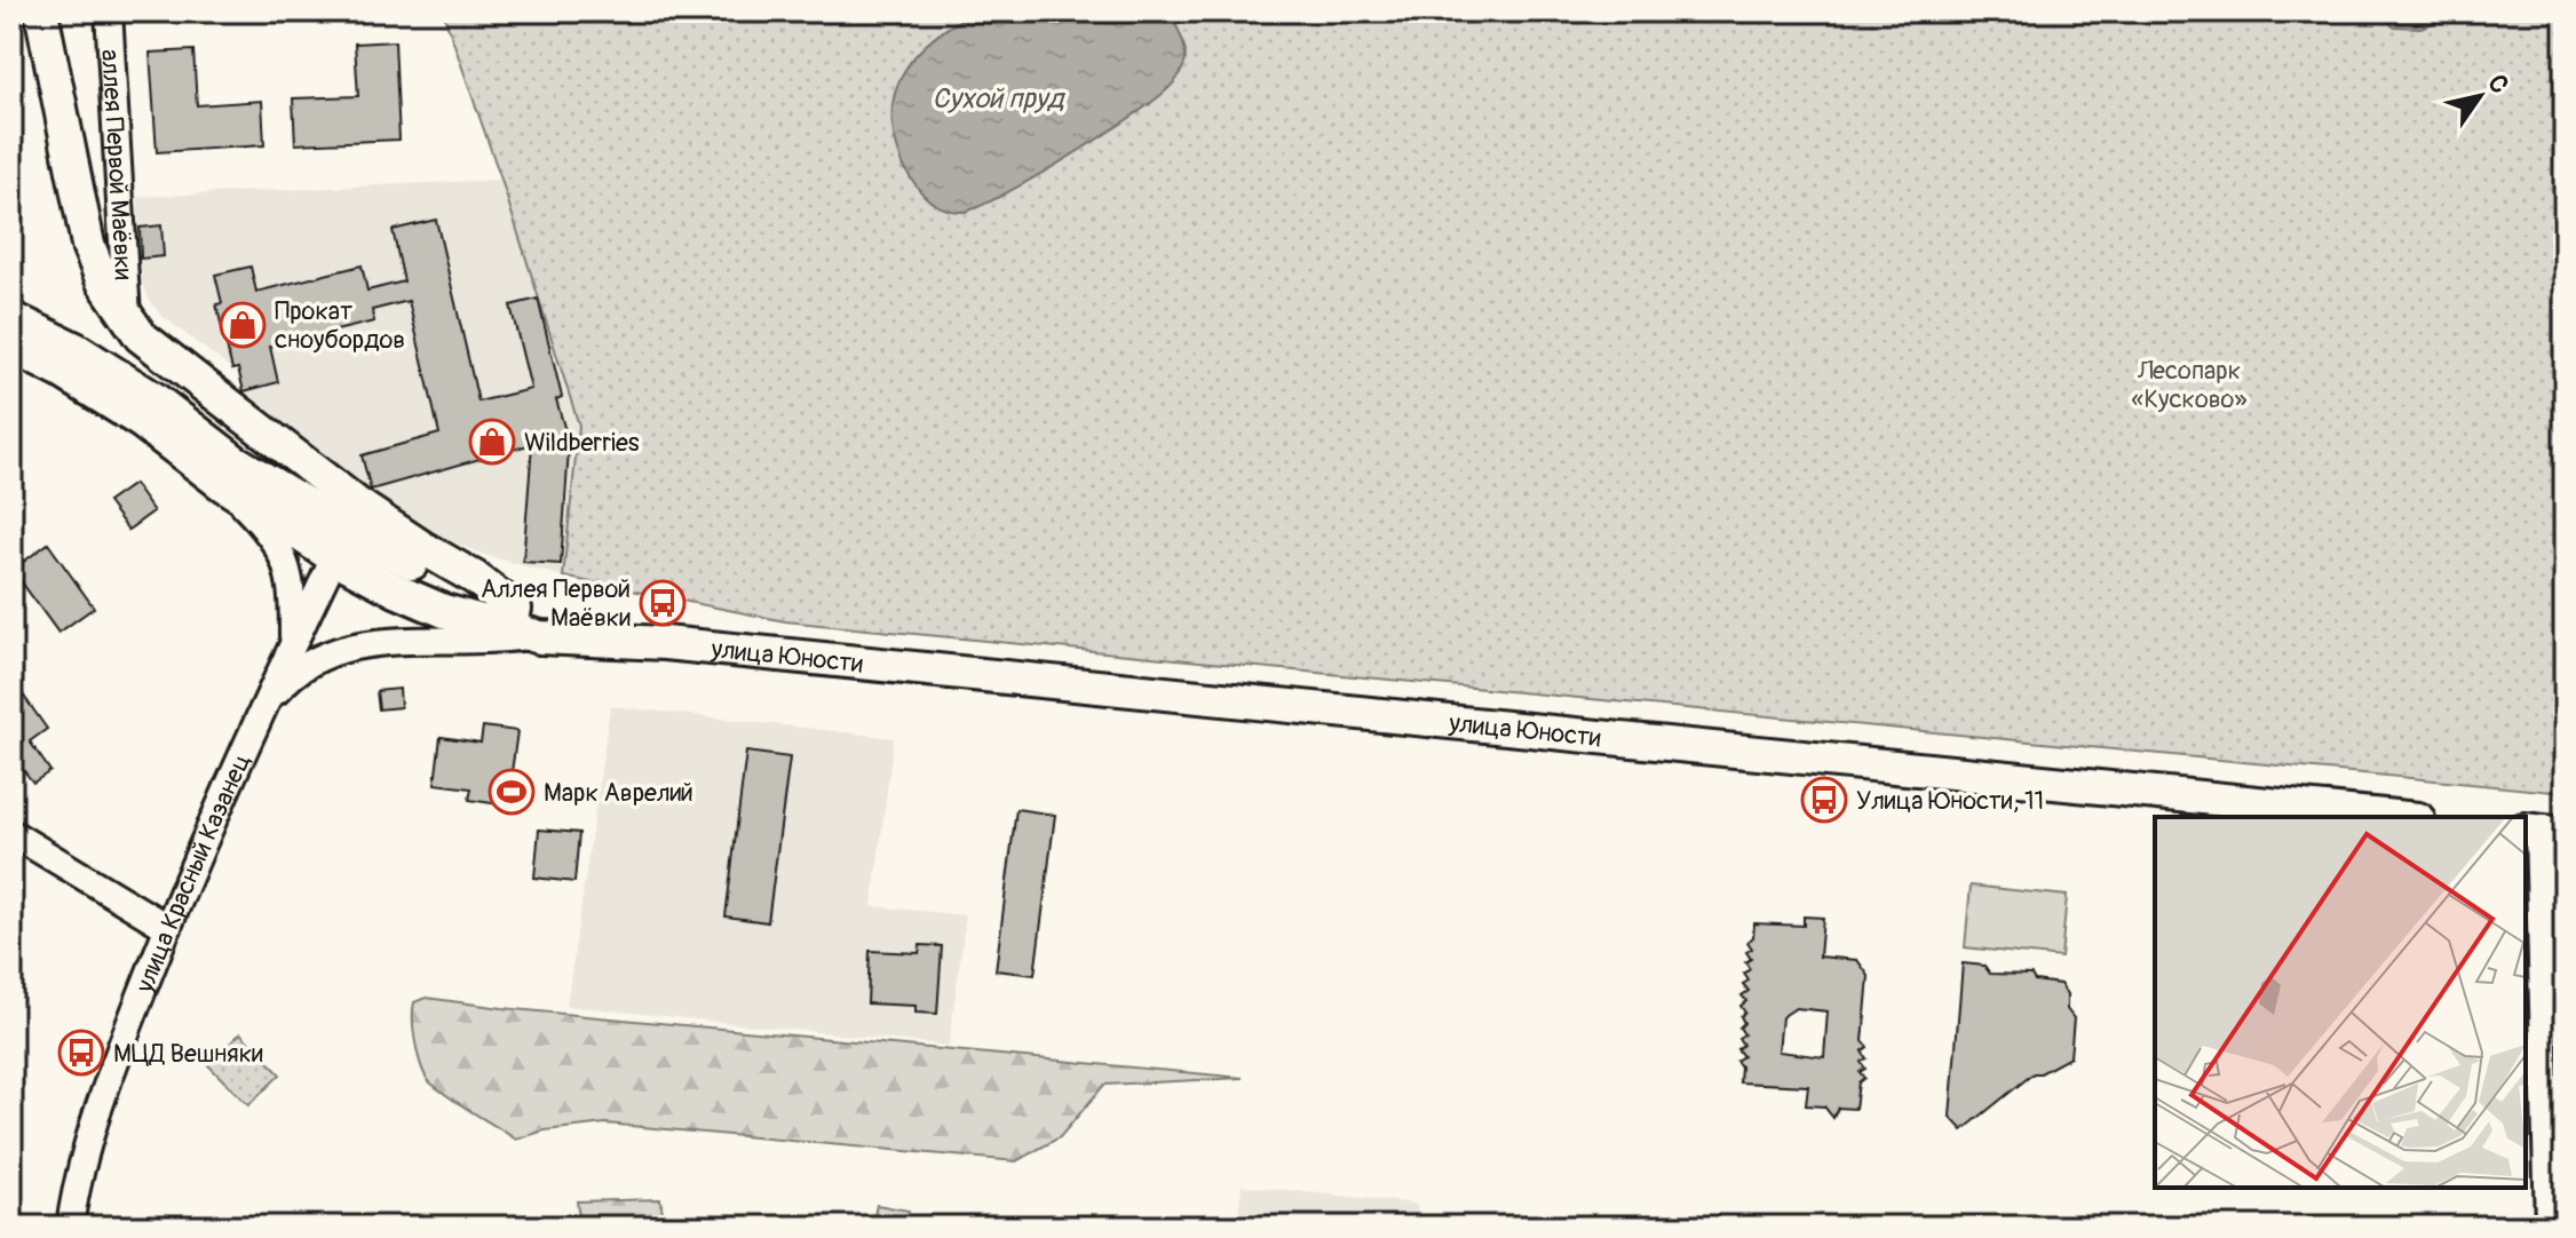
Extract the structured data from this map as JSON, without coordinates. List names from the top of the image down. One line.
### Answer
{"streets":{"main road":["улица Юности"],"street":["аллея Первой Маёвки","улица Красный Казанец"]},"crossings":[["улица Юности","улица Красный Казанец"]],"water":["Сухой пруд"],"parks":["Лесопарк «Кусково»"],"places":{"shop":["Прокат сноубордов","Wildberries"],"bus stop":["Аллея Первой Маёвки","Улица Юности, 11","МЦД Вешняки"],"sports":["Марк Аврелий"]},"north":"top right"}
